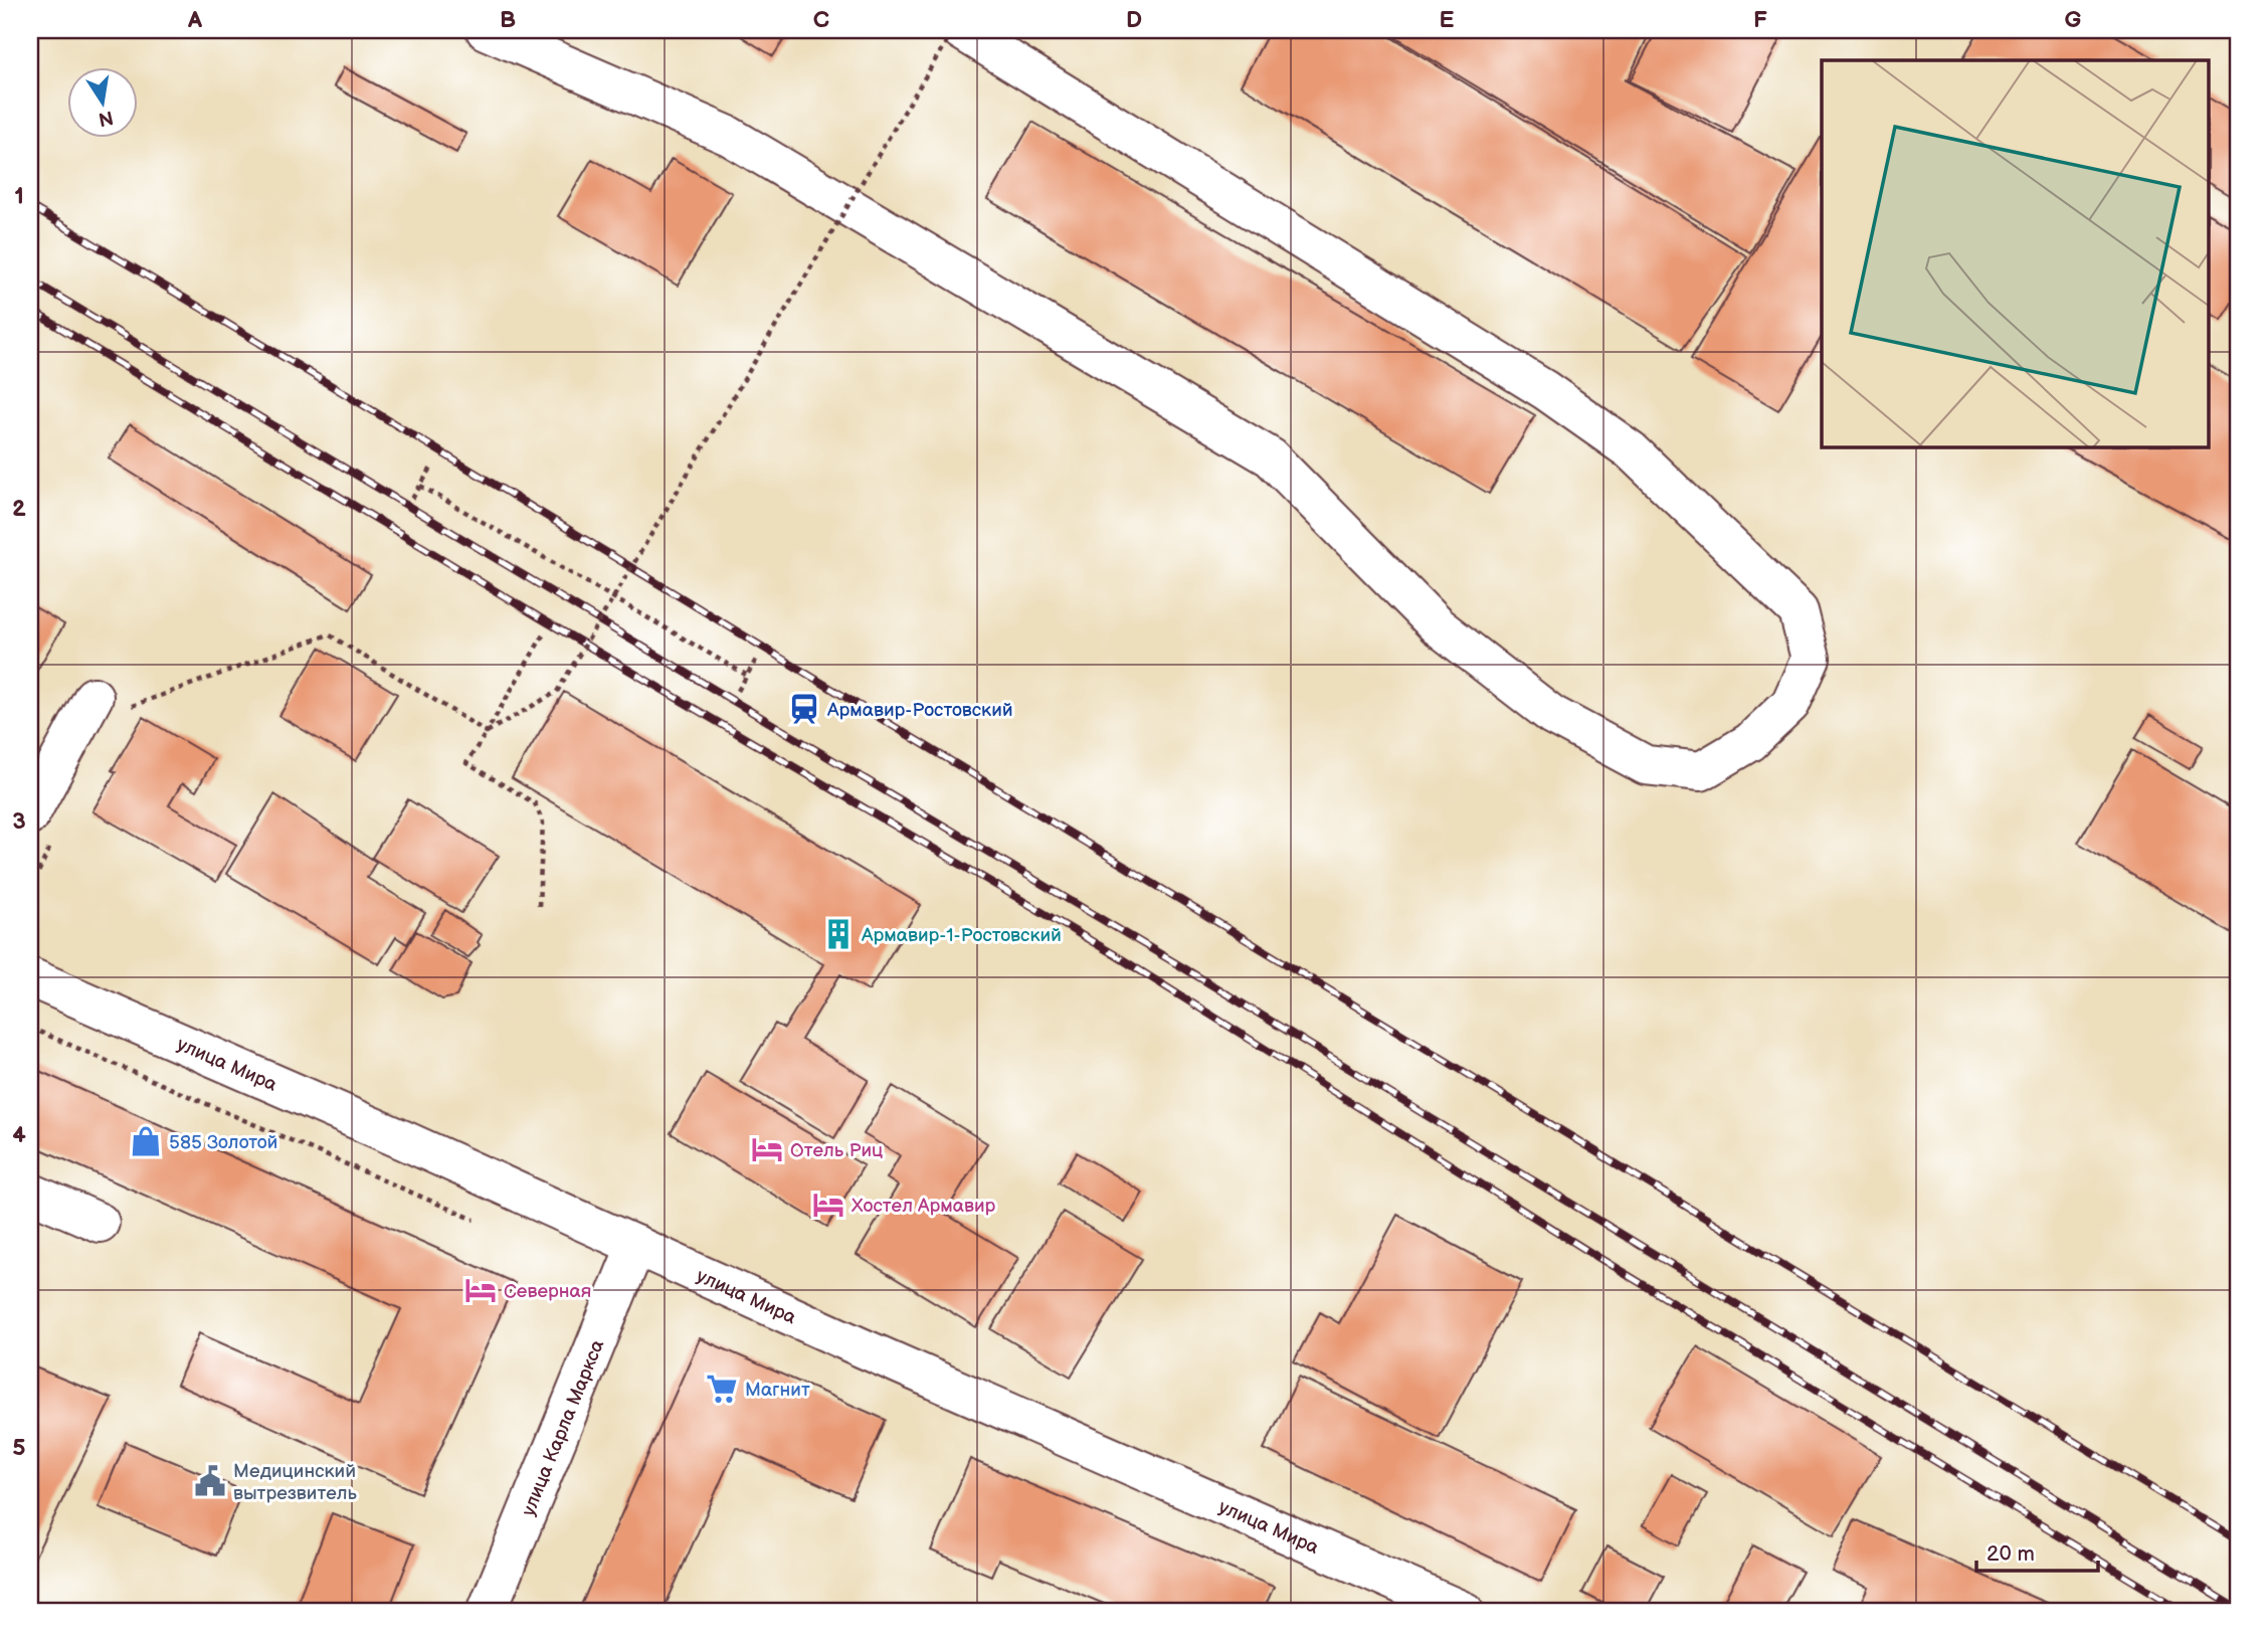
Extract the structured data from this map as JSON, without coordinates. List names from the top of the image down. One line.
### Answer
{"streets":{"main road":["улица Мира","улица Карла Маркса"]},"crossings":[["улица Мира","улица Карла Маркса"]],"places":{"station":["Армавир-Ростовский"],"building":["Армавир-1-Ростовский"],"shop":["585 Золотой"],"hotel":["Отель Риц","Хостел Армавир","Северная"],"supermarket":["Магнит"],"public building":["Медицинский вытрезвитель"]},"scale_bar":"20 m","north":"bottom","grid":{"columns":["A","B","C","D","E","F","G"],"rows":["1","2","3","4","5"]}}
